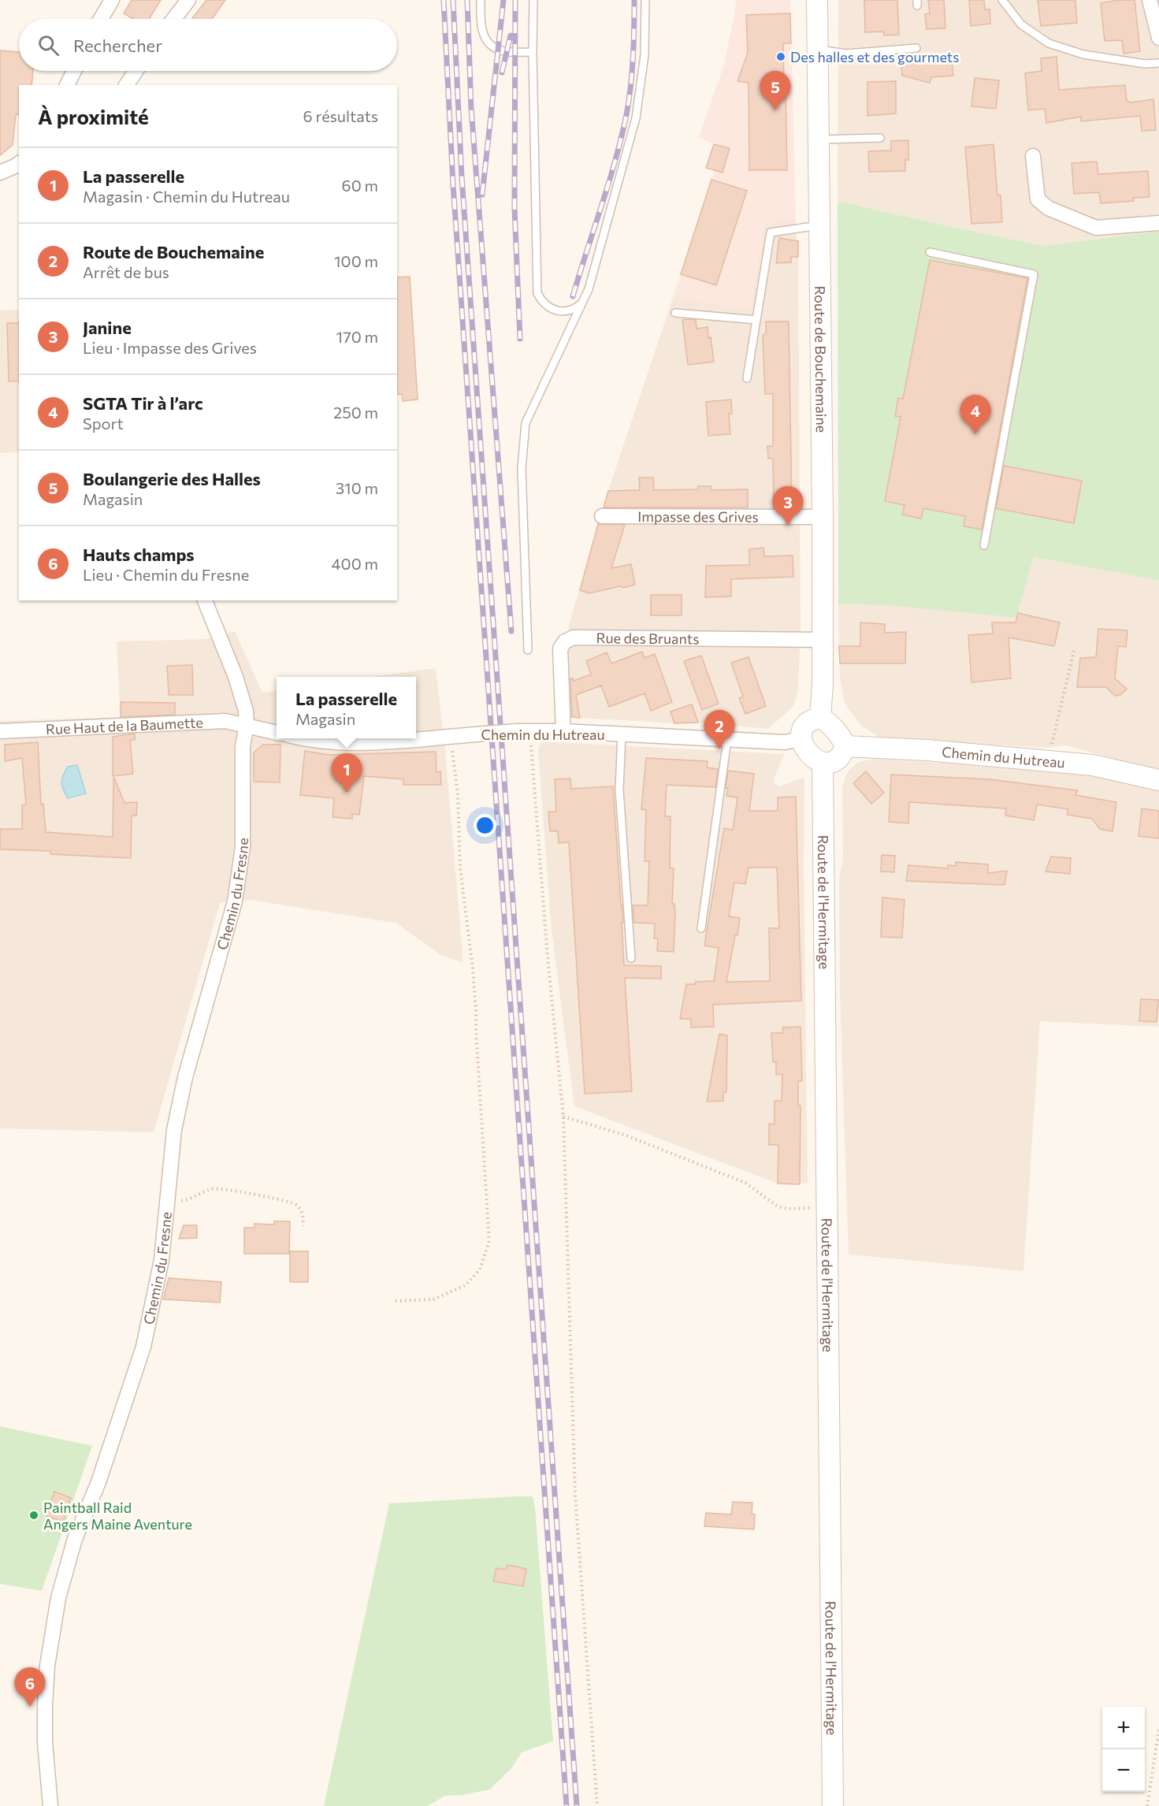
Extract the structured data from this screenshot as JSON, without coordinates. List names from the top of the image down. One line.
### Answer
{"streets":{"street":["Route de Bouchemaine","Impasse des Grives","Rue des Bruants","Rue Haut de la Baumette","Chemin du Hutreau","Chemin du Fresne","Route de l'Hermitage"]},"crossings":[["Route de Bouchemaine","Impasse des Grives"],["Route de Bouchemaine","Rue des Bruants"],["Route de Bouchemaine","Chemin du Hutreau"],["Route de Bouchemaine","Route de l'Hermitage"],["Rue des Bruants","Chemin du Hutreau"],["Rue Haut de la Baumette","Chemin du Fresne"],["Chemin du Hutreau","Route de l'Hermitage"]],"places":["Des halles et des gourmets","Paintball Raid Angers Maine Aventure"],"page":{"search":"Rechercher","pins":["5","4","3","2","1","6"],"heading":["À proximité","6 résultats"],"list":[{"mark":"1","name":"La passerelle","note":"Magasin · Chemin du Hutreau","value":"60 m"},{"mark":"2","name":"Route de Bouchemaine","note":"Arrêt de bus","value":"100 m"},{"mark":"3","name":"Janine","note":"Lieu · Impasse des Grives","value":"170 m"},{"mark":"4","name":"SGTA Tir à l’arc","note":"Sport","value":"250 m"},{"mark":"5","name":"Boulangerie des Halles","note":"Magasin","value":"310 m"},{"mark":"6","name":"Hauts champs","note":"Lieu · Chemin du Fresne","value":"400 m"}],"popup":["La passerelle","Magasin"],"map_buttons":["+","−"]}}
